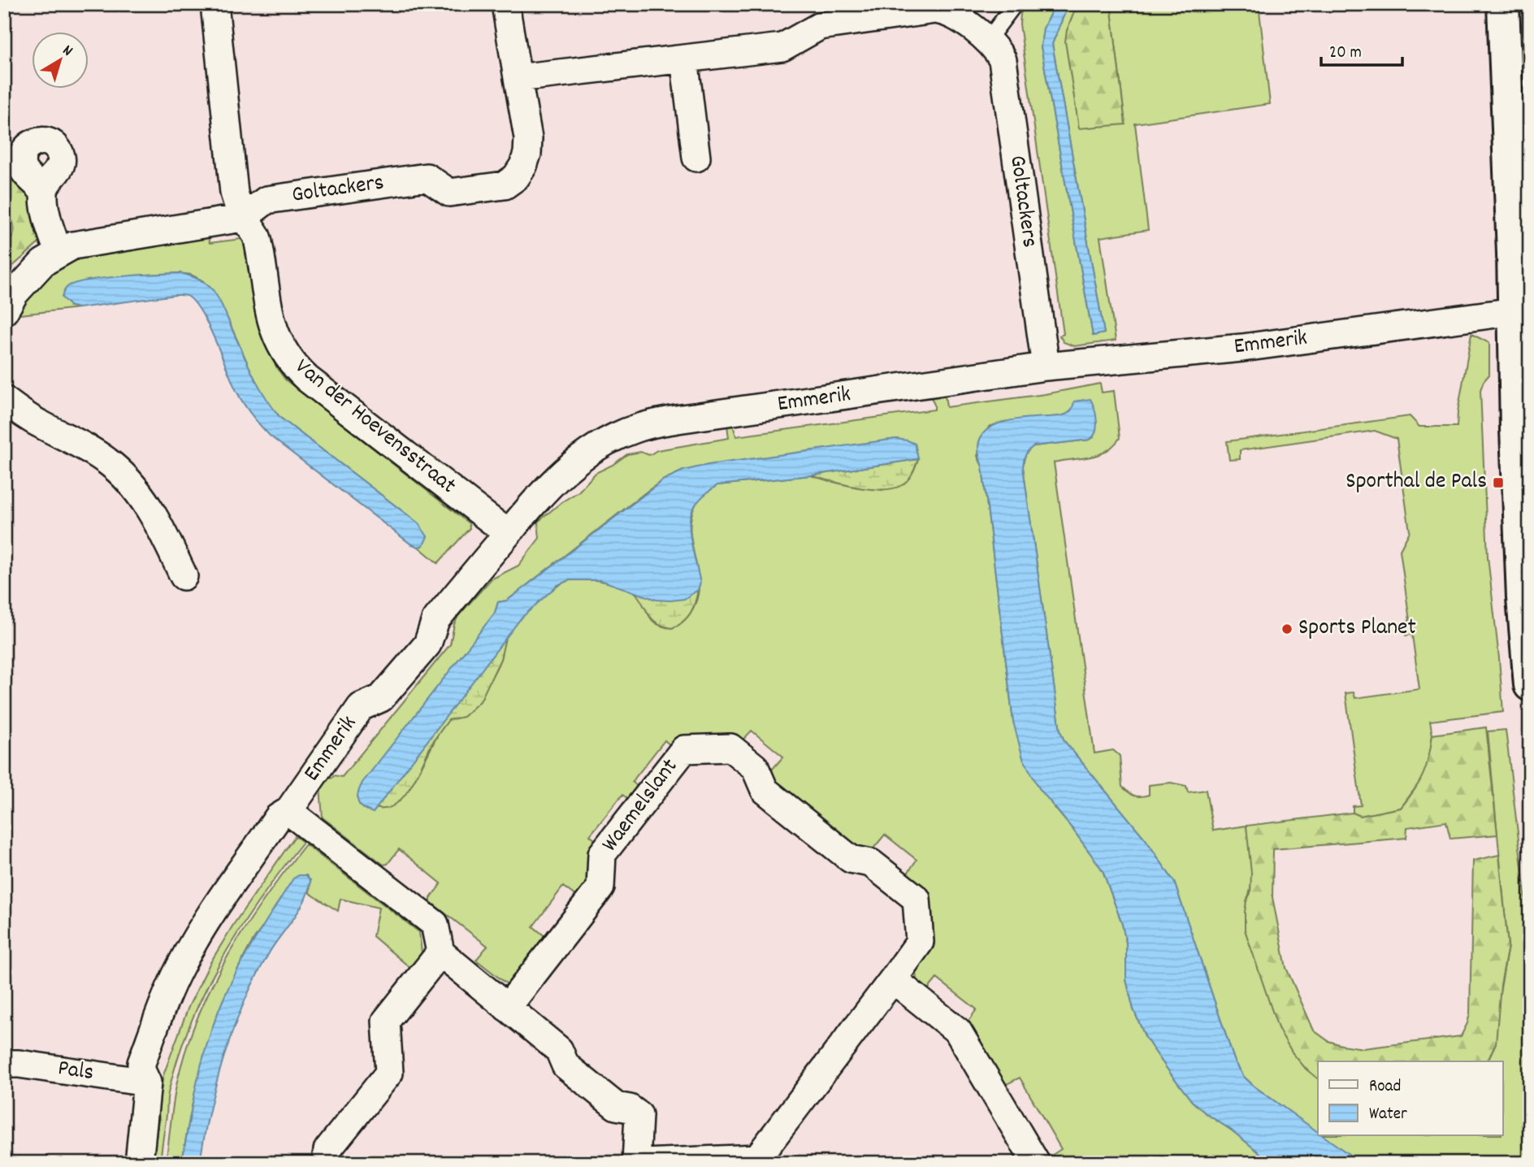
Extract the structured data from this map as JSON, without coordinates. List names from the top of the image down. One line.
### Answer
{"streets":{"street":["Goltackers","Emmerik","Van der Hoevensstraat","Waemelslant","Pals"]},"crossings":[["Goltackers","Emmerik"],["Goltackers","Van der Hoevensstraat"],["Emmerik","Van der Hoevensstraat"]],"places":{"transit":["Sporthal de Pals"],"other":["Sports Planet"]},"legend":["Road","Water"],"scale_bar":"20 m","north":"top right"}
